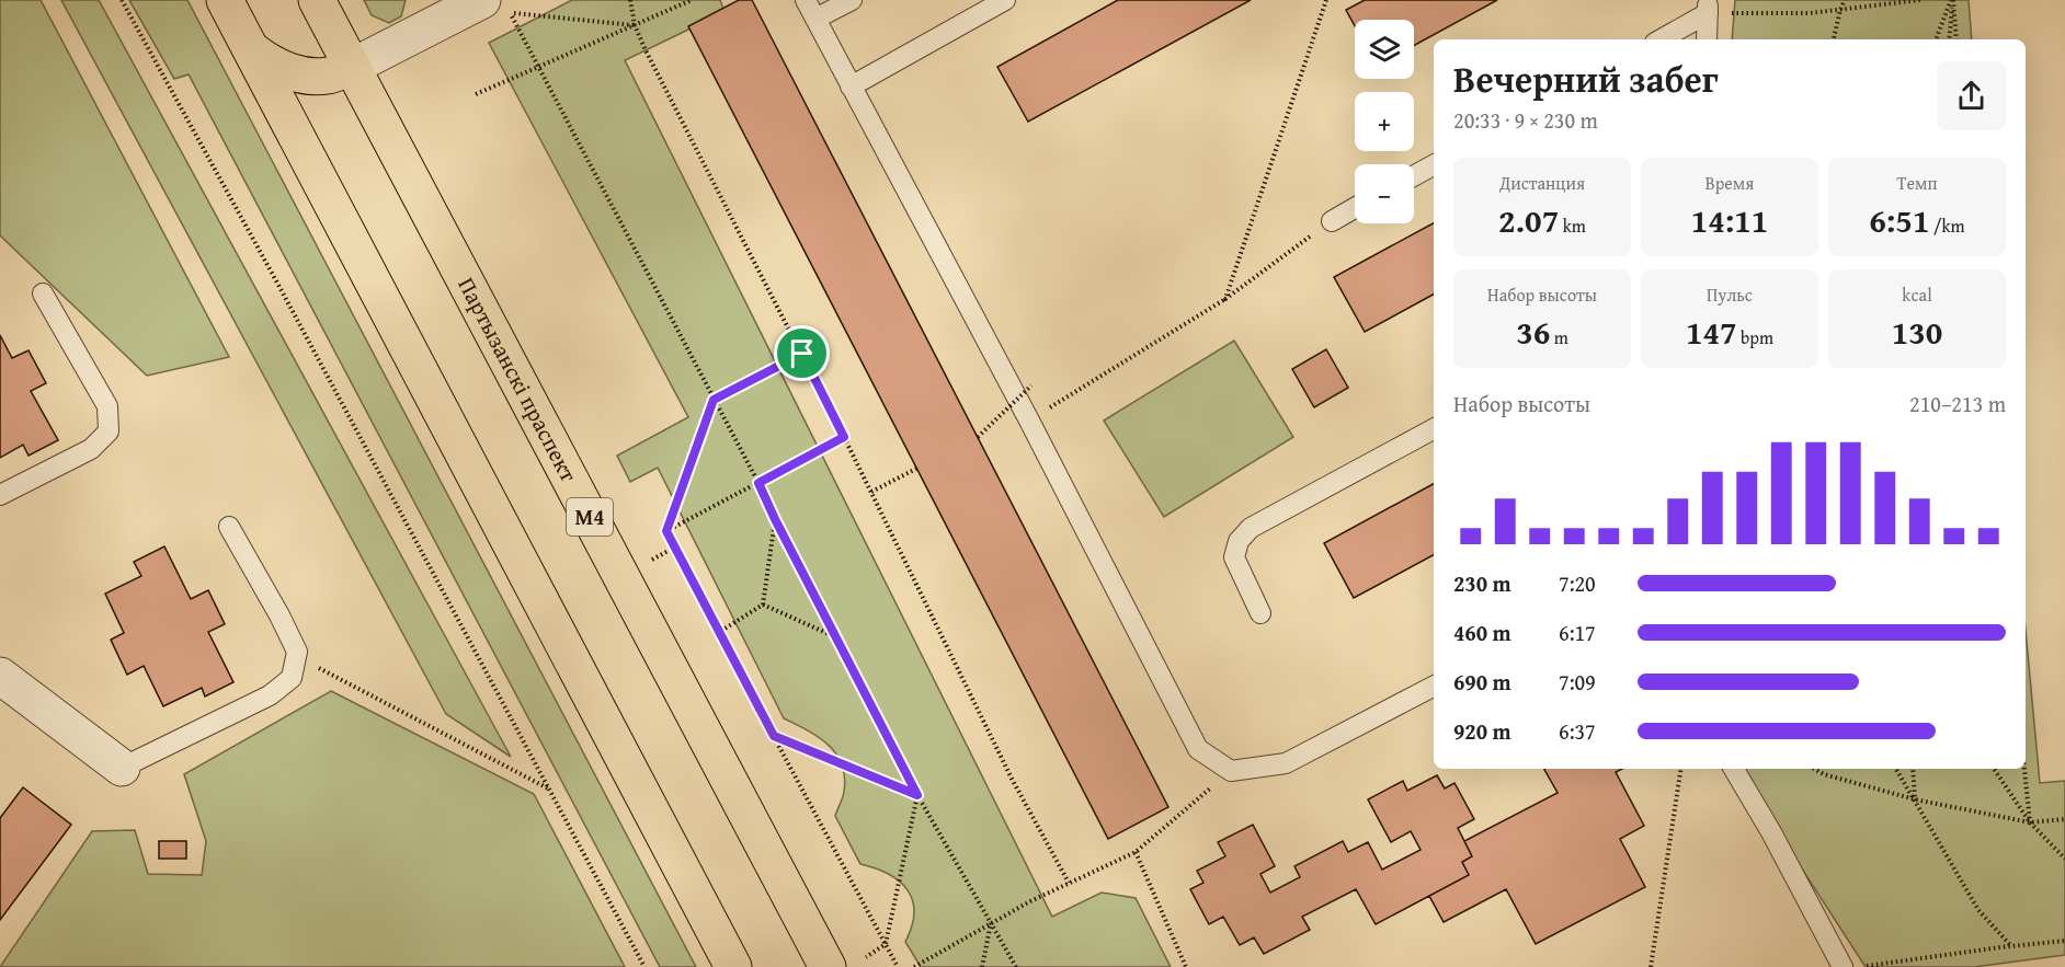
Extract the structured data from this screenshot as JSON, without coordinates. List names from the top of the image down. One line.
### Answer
{"streets":{"main road":["Партызанскі праспект","М4"]},"page":{"map_buttons":["+","−"],"heading":["Вечерний забег","20:33 · 9 × 230 m"],"stats":[["Дистанция","2.07 km"],["Время","14:11"],["Темп","6:51 /km"],["Набор высоты","36 m"],["Пульс","147 bpm"],["kcal","130"]],"chart":["Набор высоты","210–213 m"],"list":[{"name":"230 m","note":"7:20"},{"name":"460 m","note":"6:17"},{"name":"690 m","note":"7:09"},{"name":"920 m","note":"6:37"}]}}
